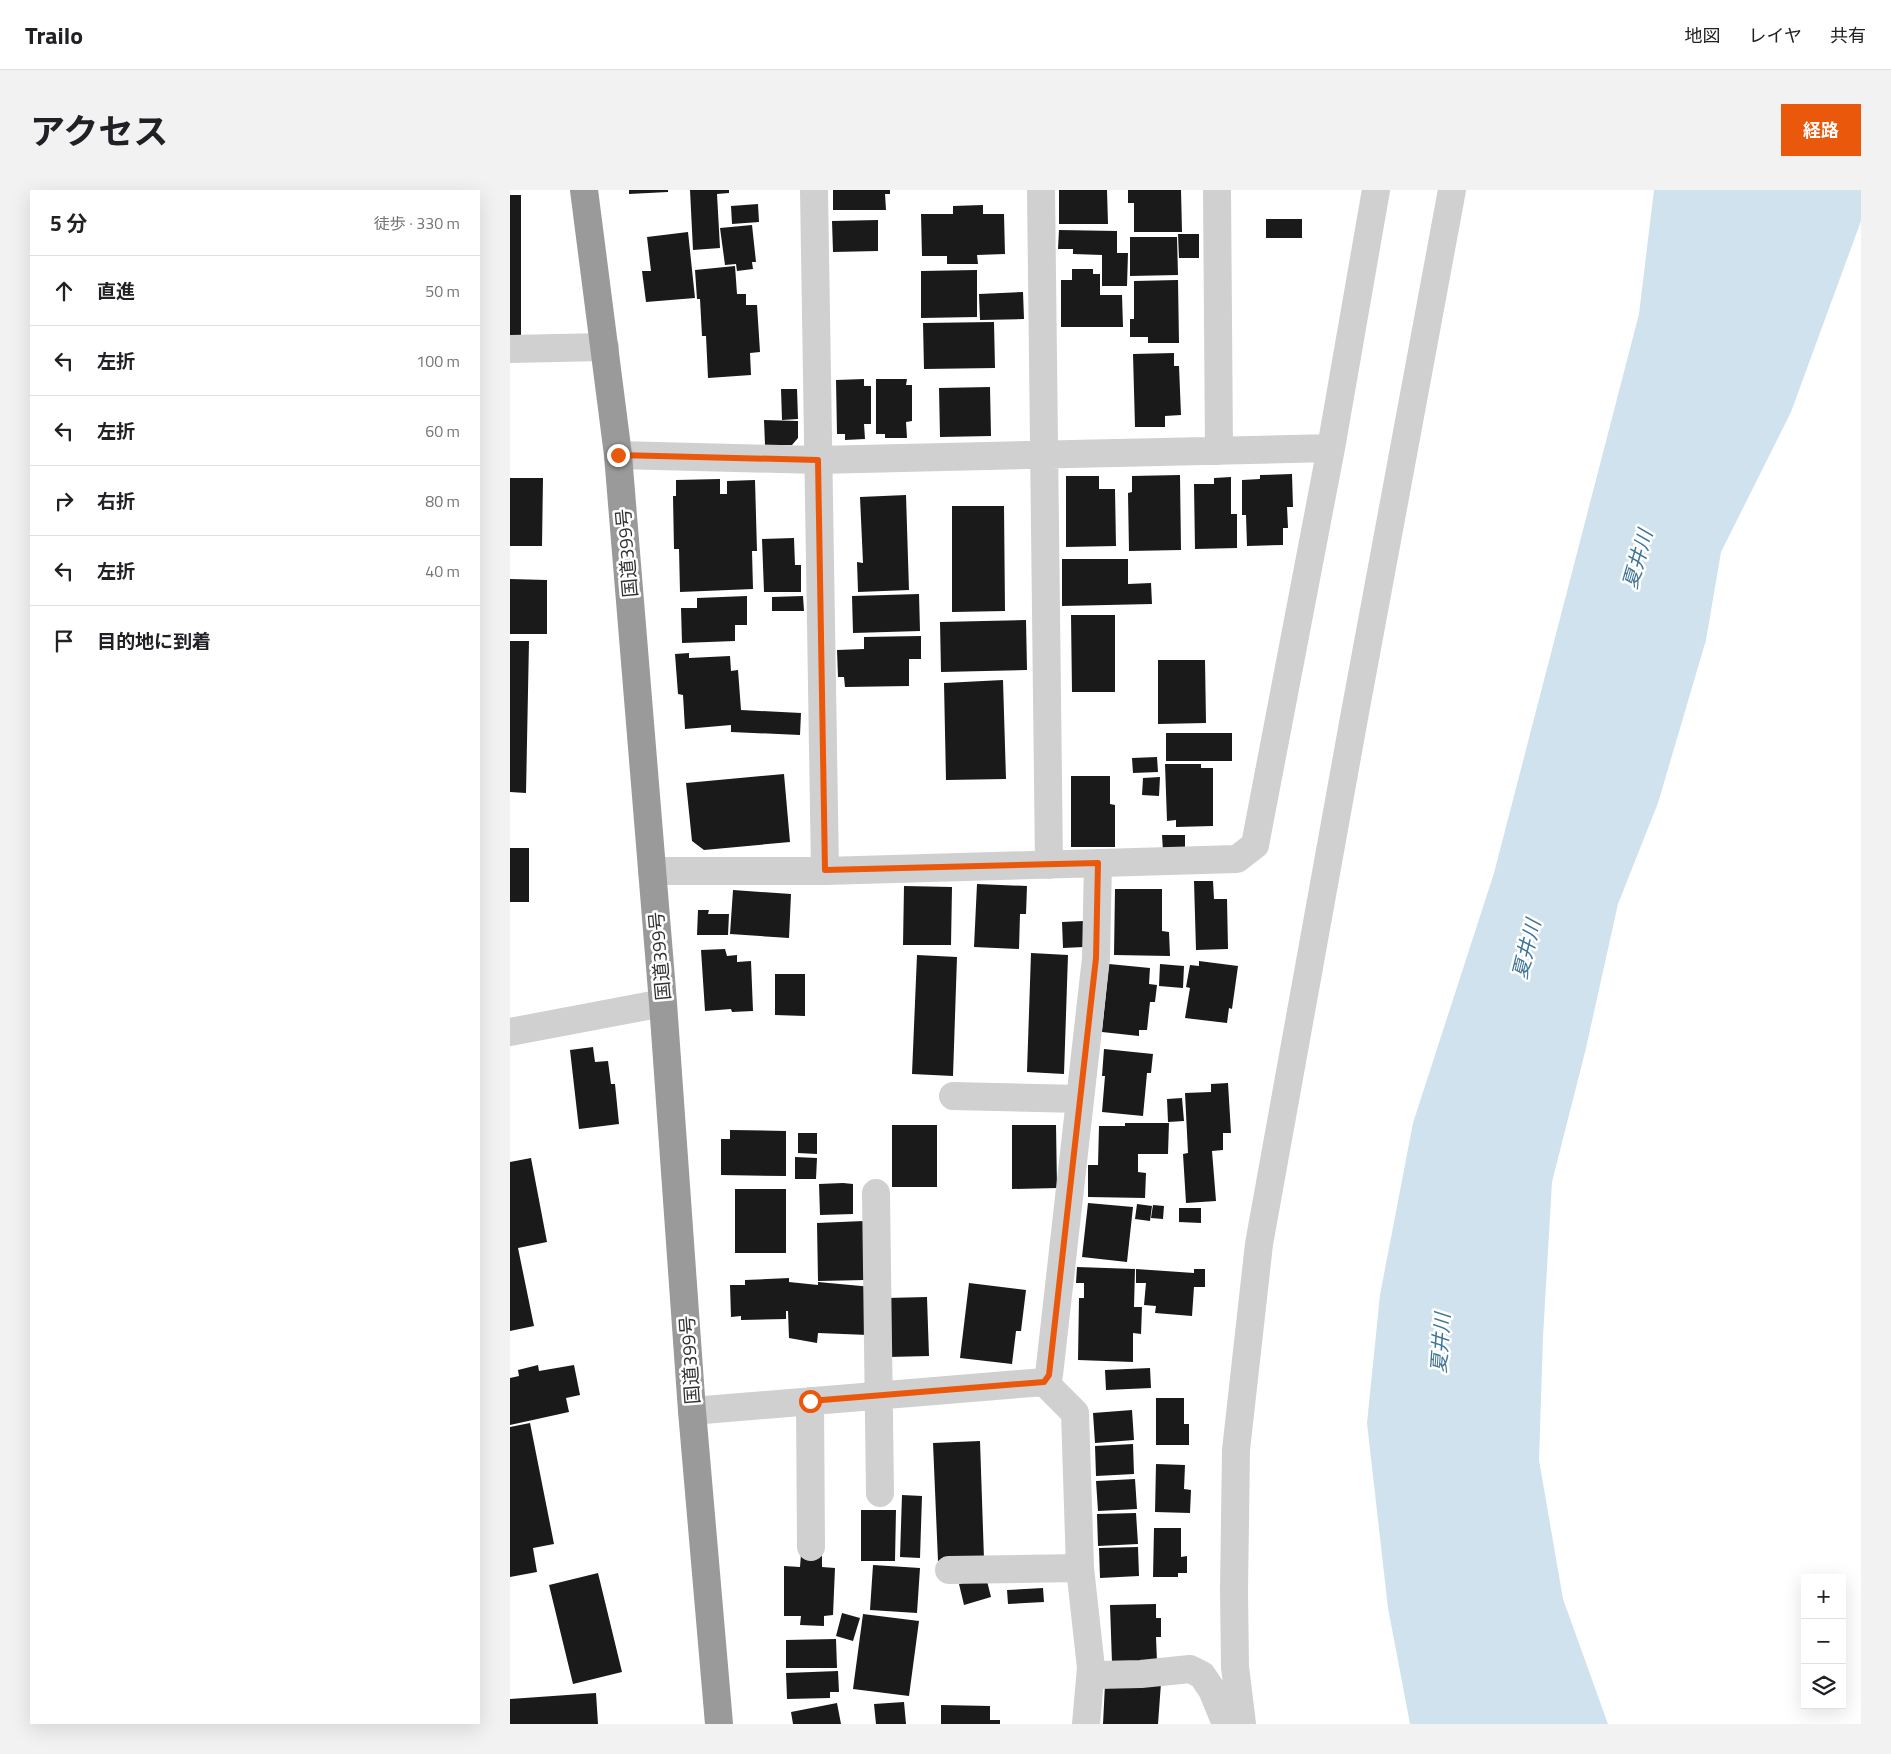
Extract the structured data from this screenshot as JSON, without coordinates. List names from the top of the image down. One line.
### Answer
{"streets":{"highway":["国道399号"]},"water":["夏井川"],"page":{"header":"Trailo","nav":["地図","レイヤ","共有"],"title":"アクセス","buttons":"経路","heading":["5 分","徒歩 · 330 m"],"list":[["直進","50 m"],["左折","100 m"],["左折","60 m"],["右折","80 m"],["左折","40 m"],"目的地に到着"],"map_buttons":["+","−"]}}
